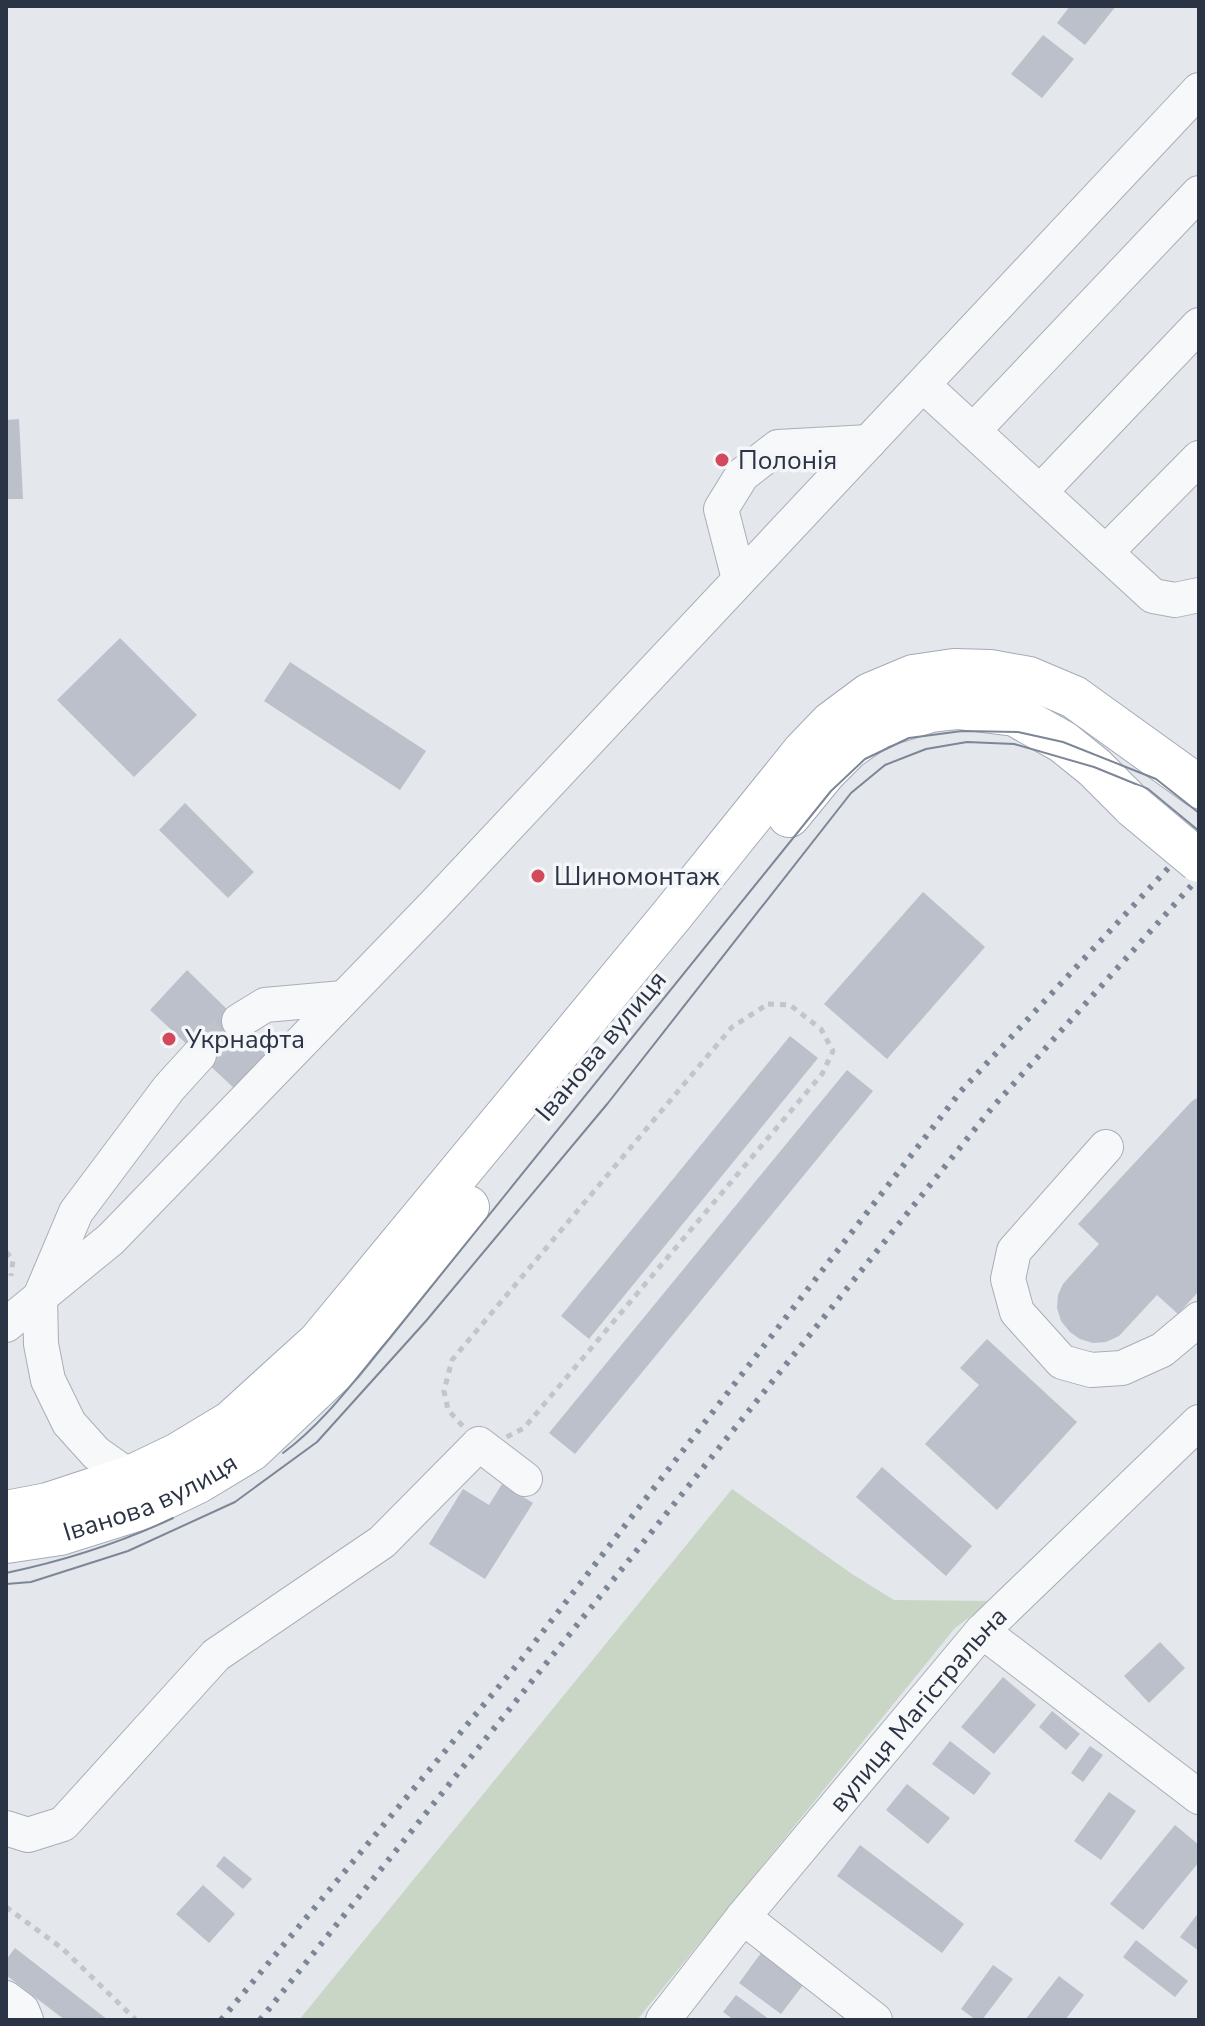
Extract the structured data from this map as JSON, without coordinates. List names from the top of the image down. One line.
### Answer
{"streets":{"main road":["Іванова вулиця"],"street":["вулиця Магістральна"]},"places":["Полонія","Шиномонтаж","Укрнафта"]}
